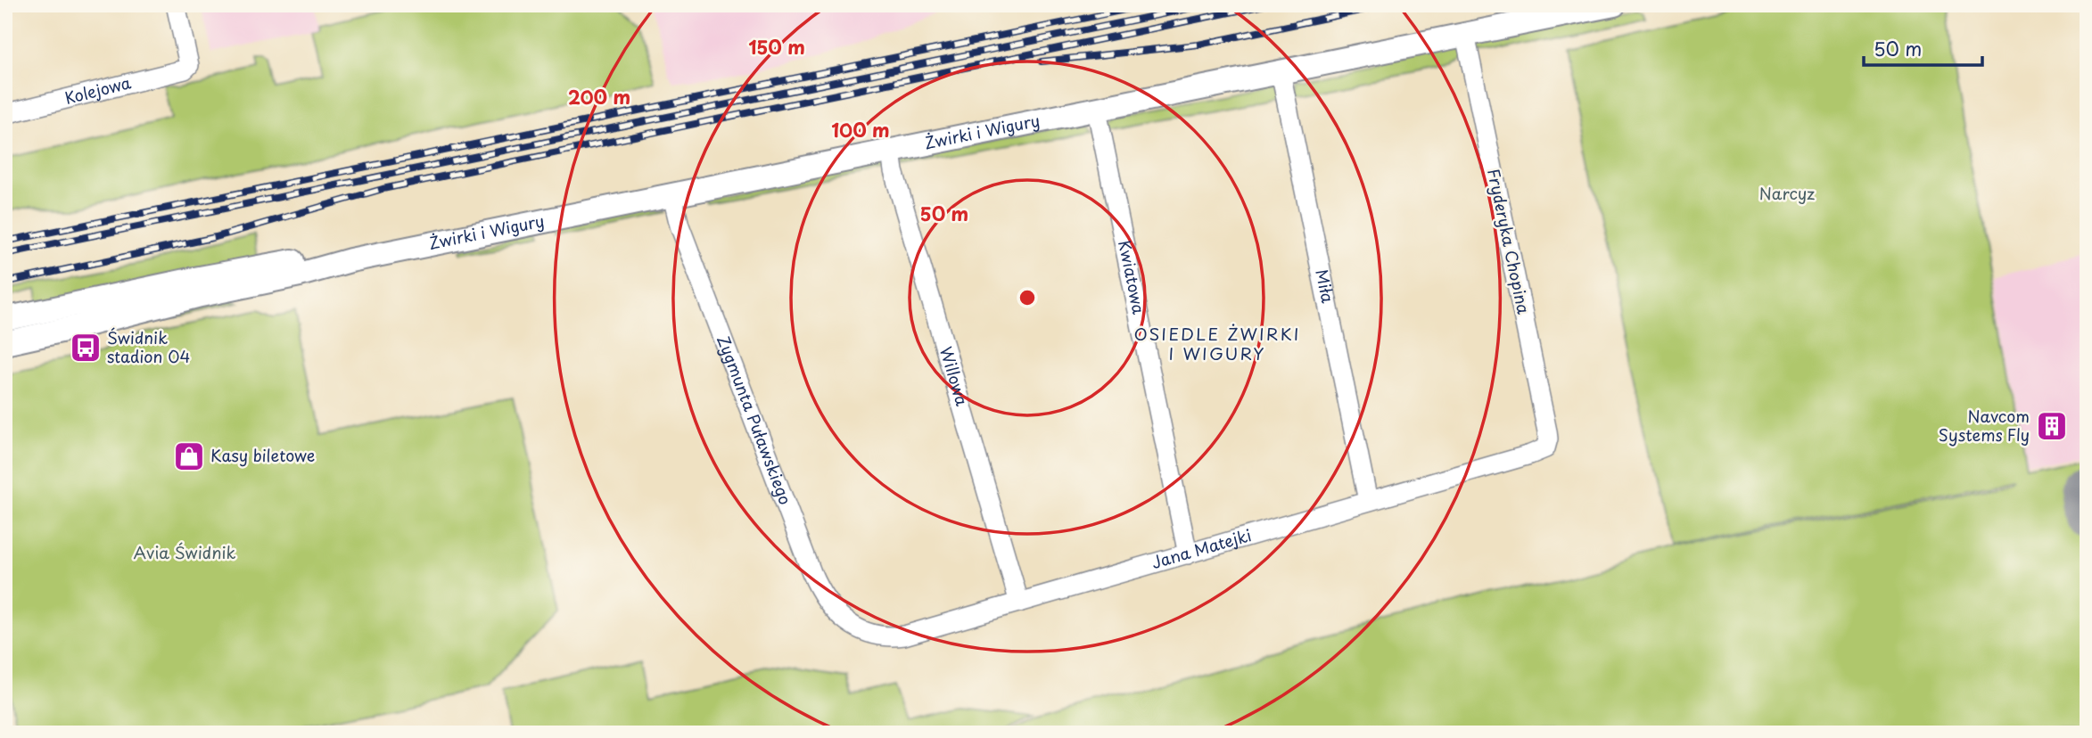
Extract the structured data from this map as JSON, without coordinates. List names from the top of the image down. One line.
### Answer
{"streets":{"main road":["Żwirki i Wigury"],"street":["Kolejowa","Fryderyka Chopina","Kwiatowa","Miła","Willowa","Zygmunta Puławskiego","Jana Matejki"]},"crossings":[["Żwirki i Wigury","Fryderyka Chopina"],["Żwirki i Wigury","Kwiatowa"],["Żwirki i Wigury","Miła"],["Żwirki i Wigury","Willowa"],["Żwirki i Wigury","Zygmunta Puławskiego"],["Fryderyka Chopina","Jana Matejki"],["Kwiatowa","Jana Matejki"],["Miła","Jana Matejki"],["Willowa","Jana Matejki"],["Zygmunta Puławskiego","Jana Matejki"]],"districts":["OSIEDLE ŻWIRKI I WIGURY"],"parks":["Narcyz","Avia Świdnik"],"places":{"bus stop":["Świdnik stadion 04"],"building":["Navcom Systems Fly"],"shop":["Kasy biletowe"]},"scale_bar":"50 m","rings":["150 m","200 m","100 m","50 m"]}
